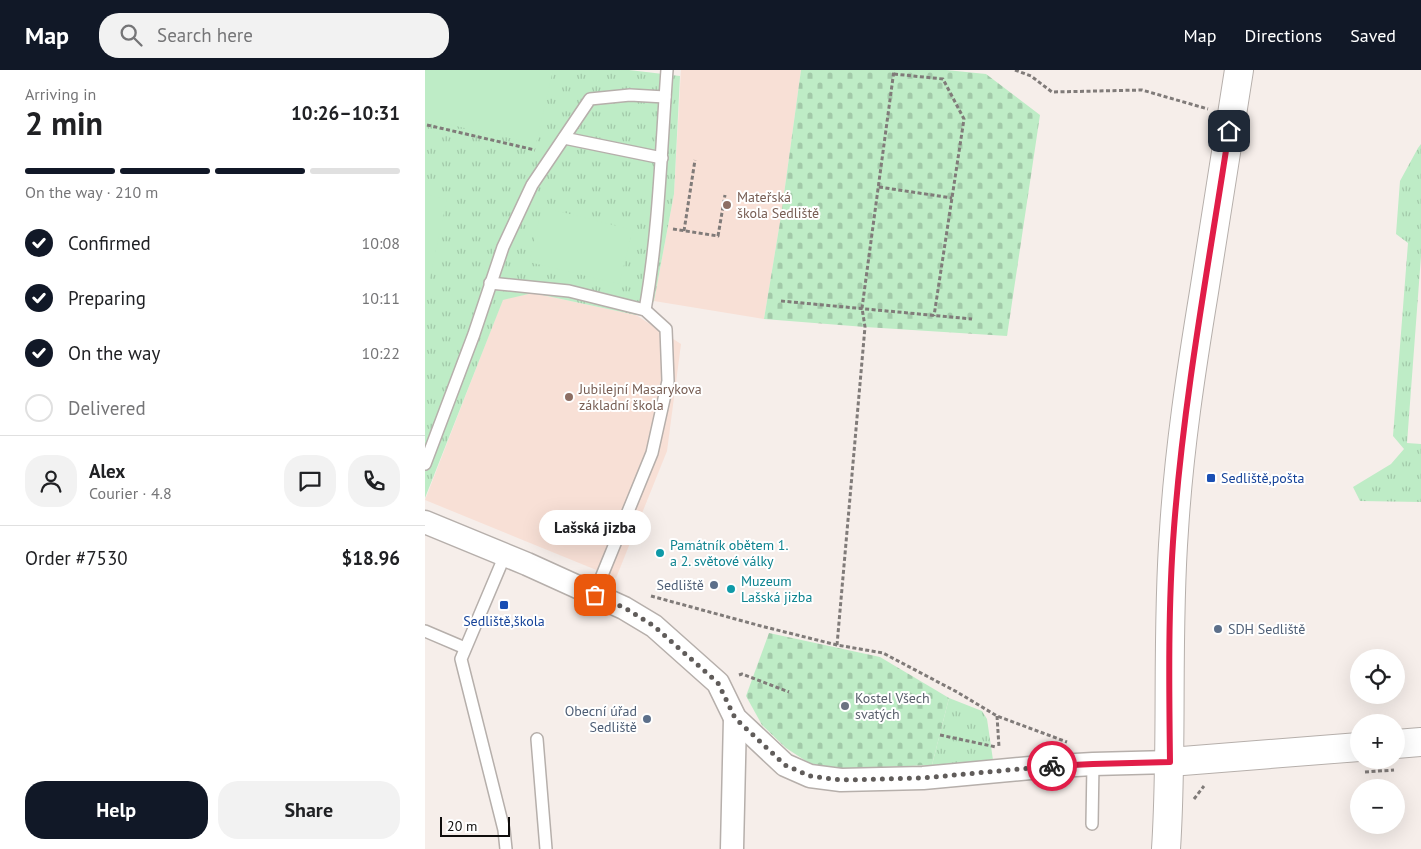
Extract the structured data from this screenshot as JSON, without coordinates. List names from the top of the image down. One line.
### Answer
{"places":{"other":["Mateřská škola Sedliště","Jubilejní Masarykova základní škola","Památník obětem 1. a 2. světové války","Sedliště","Muzeum Lašská jizba","Lašská jizba","SDH Sedliště","Kostel Všech svatých","Obecní úřad Sedliště"],"transit":["Sedliště,pošta","Sedliště,škola"]},"scale_bar":"20 m","page":{"header":"Map","search":"Search here","nav":["Map","Directions","Saved"],"heading":["2 min","Arriving in","10:26–10:31"],"panel":["Alex","Courier · 4.8","Order #7530","$18.96"],"bar":"On the way · 210 m","list":[["Confirmed","10:08"],["Preparing","10:11"],["On the way","10:22"],"Delivered"],"bubble":"Lašská jizba","map_buttons":["+","−"],"buttons":["Help","Share"],"scale":"20 m"}}
